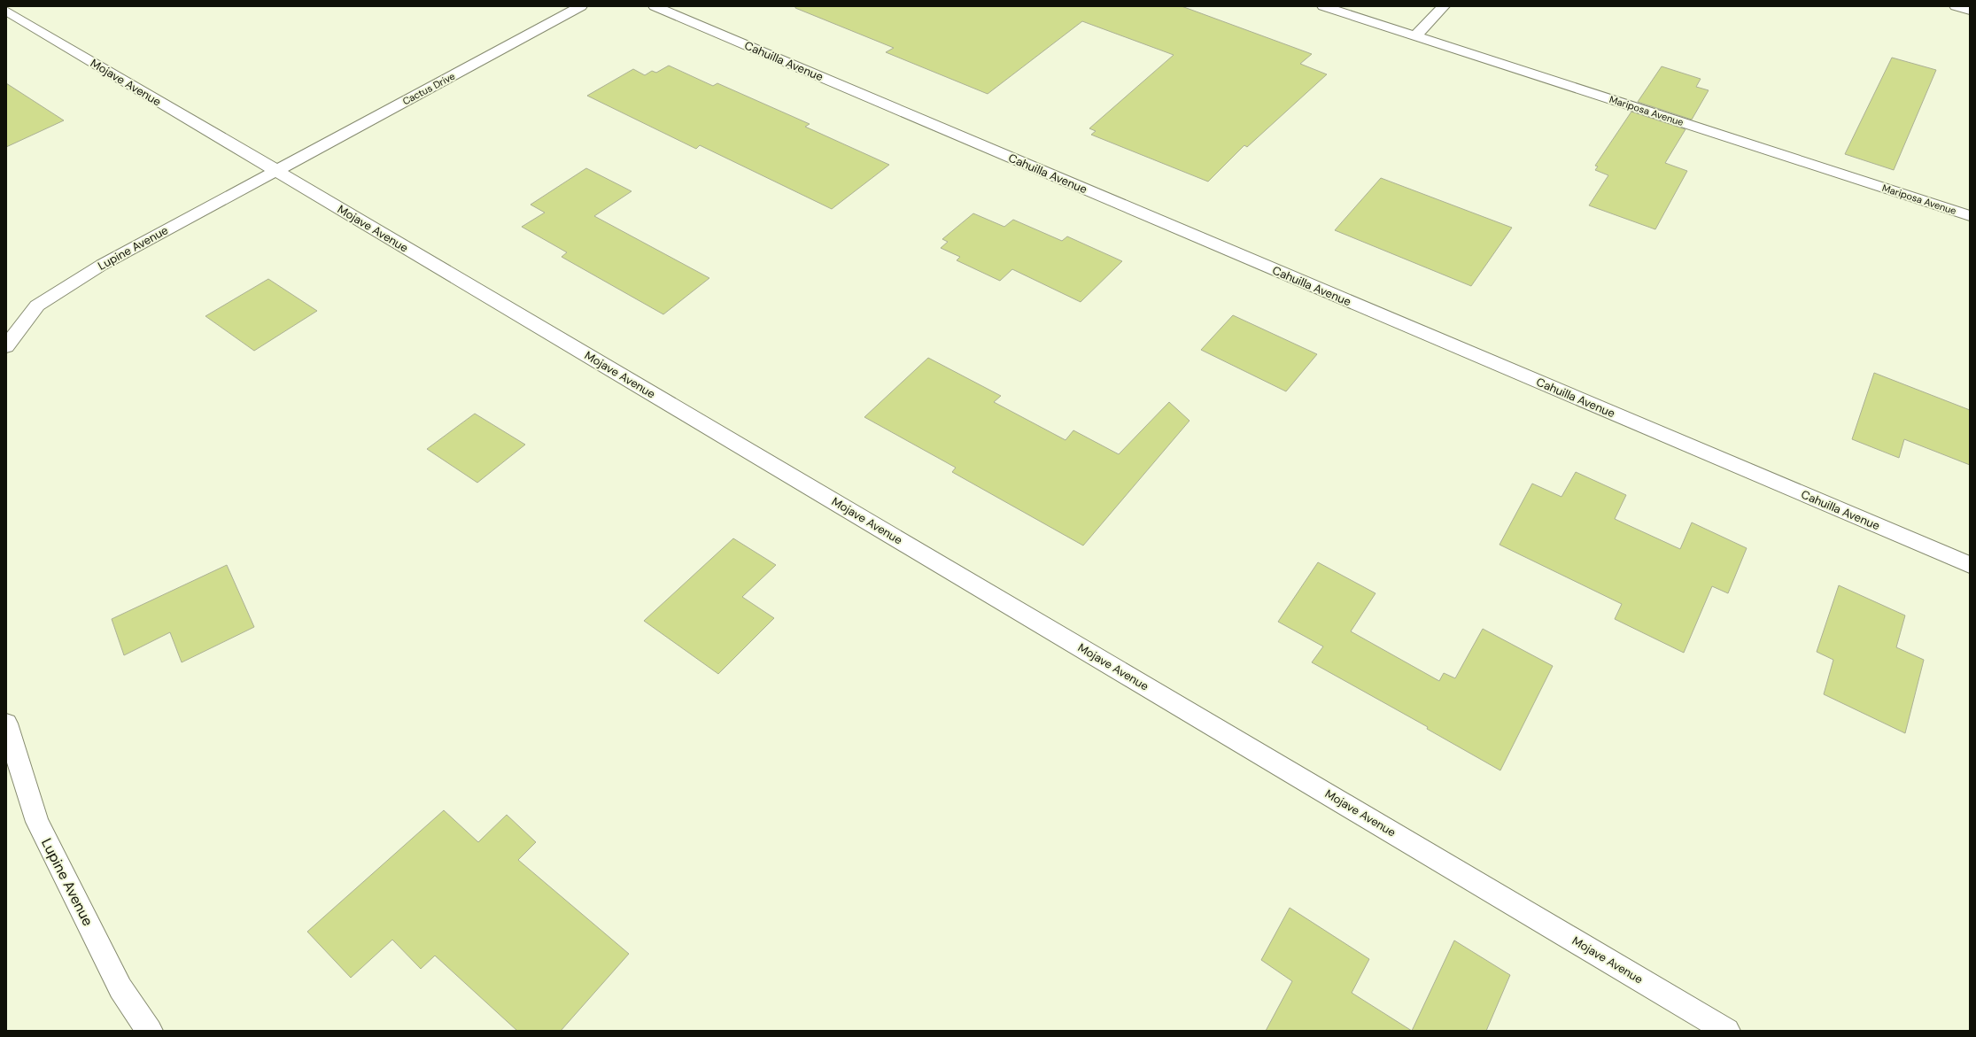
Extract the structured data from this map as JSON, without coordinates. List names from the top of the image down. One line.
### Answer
{"streets":{"street":["Cahuilla Avenue","Mojave Avenue","Cactus Drive","Mariposa Avenue","Lupine Avenue"]},"crossings":[["Mojave Avenue","Cactus Drive"],["Mojave Avenue","Lupine Avenue"],["Cactus Drive","Lupine Avenue"]]}
